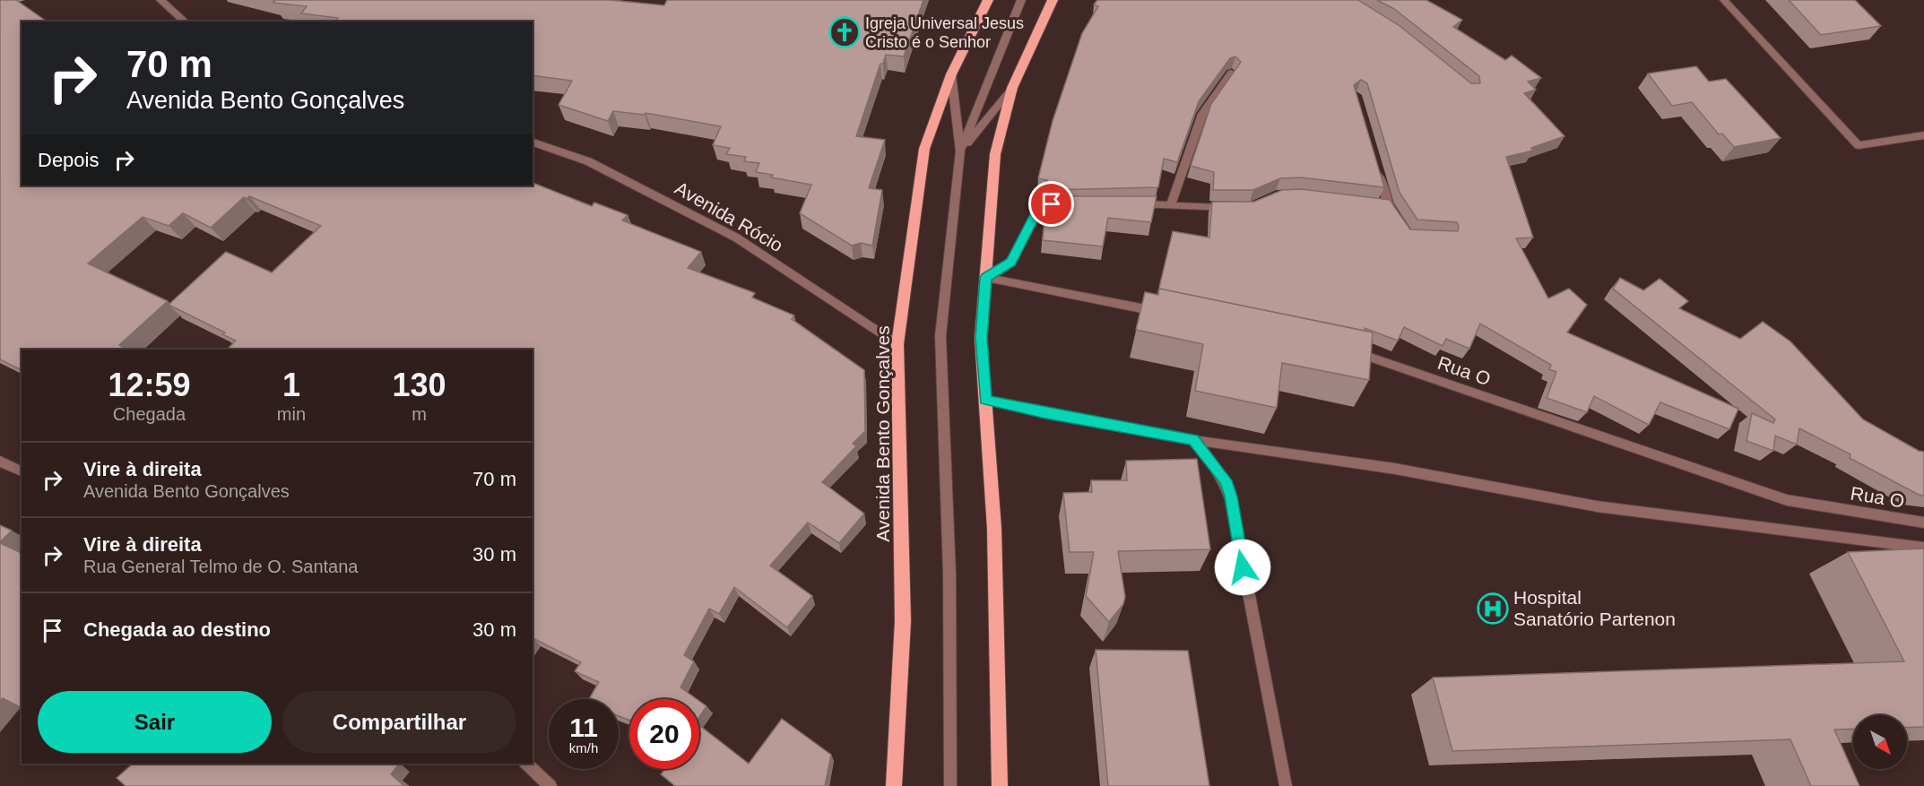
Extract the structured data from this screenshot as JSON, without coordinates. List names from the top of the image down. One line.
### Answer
{"streets":{"main road":["Avenida Bento Gonçalves"],"street":["Avenida Rócio","Rua O"]},"crossings":[["Avenida Rócio","Avenida Bento Gonçalves"]],"places":{"church":["Igreja Universal Jesus Cristo é o Senhor"],"hospital":["Hospital Sanatório Partenon"]},"north":"bottom right","page":{"turn":["70 m","Avenida Bento Gonçalves"],"then":"Depois","eta":["12:59","Chegada","1","min","130","m"],"list":[{"name":"Vire à direita","note":"Avenida Bento Gonçalves","value":"70 m"},{"name":"Vire à direita","note":"Rua General Telmo de O. Santana","value":"30 m"},{"name":"Chegada ao destino","value":"30 m"}],"buttons":["Sair","Compartilhar"],"speed":"11 km/h","limit":"20"}}
